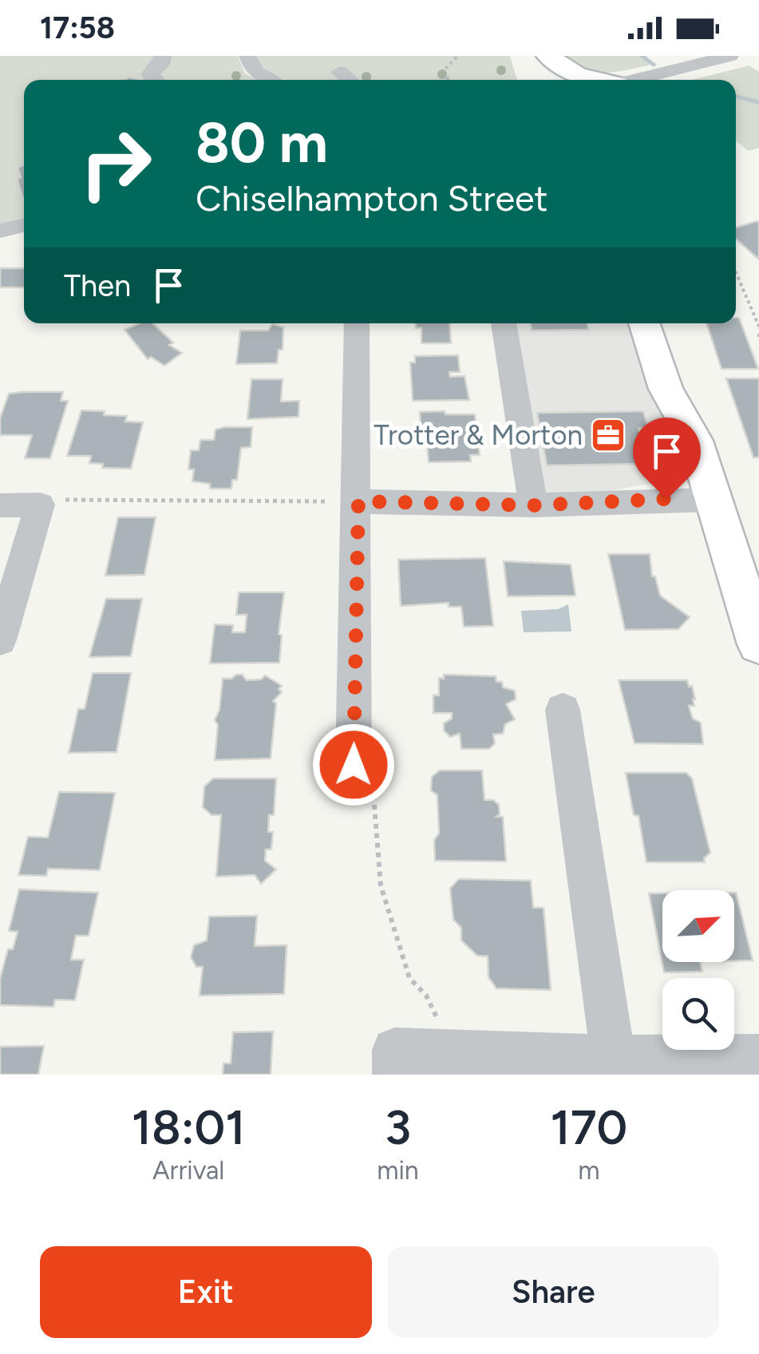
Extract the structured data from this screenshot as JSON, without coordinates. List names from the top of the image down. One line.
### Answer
{"places":{"office":["Trotter & Morton"]},"north":"top right","page":{"status":"17:58","turn":["80 m","Chiselhampton Street"],"then":"Then","eta":["18:01","Arrival","3","min","170","m"],"buttons":["Exit","Share"]}}
